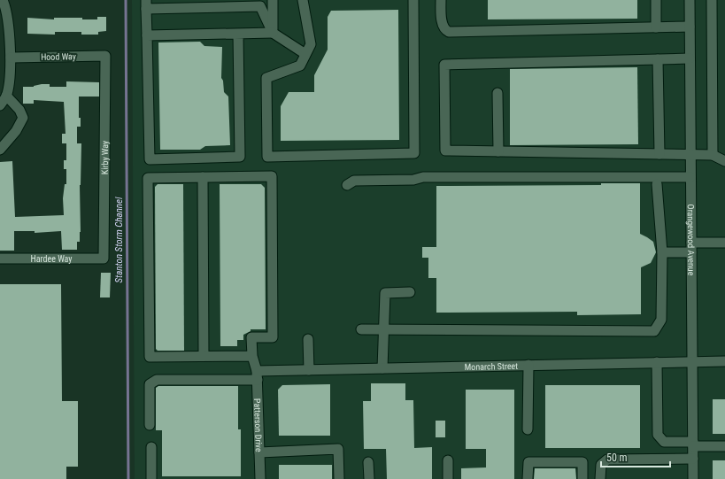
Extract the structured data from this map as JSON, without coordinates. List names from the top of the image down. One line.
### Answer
{"streets":{"street":["Hood Way","Kirby Way","Orangewood Avenue","Hardee Way","Monarch Street","Patterson Drive"]},"crossings":[["Hood Way","Kirby Way"],["Kirby Way","Hardee Way"],["Orangewood Avenue","Monarch Street"],["Monarch Street","Patterson Drive"]],"water":["Stanton Storm Channel"],"scale_bar":"50 m"}
